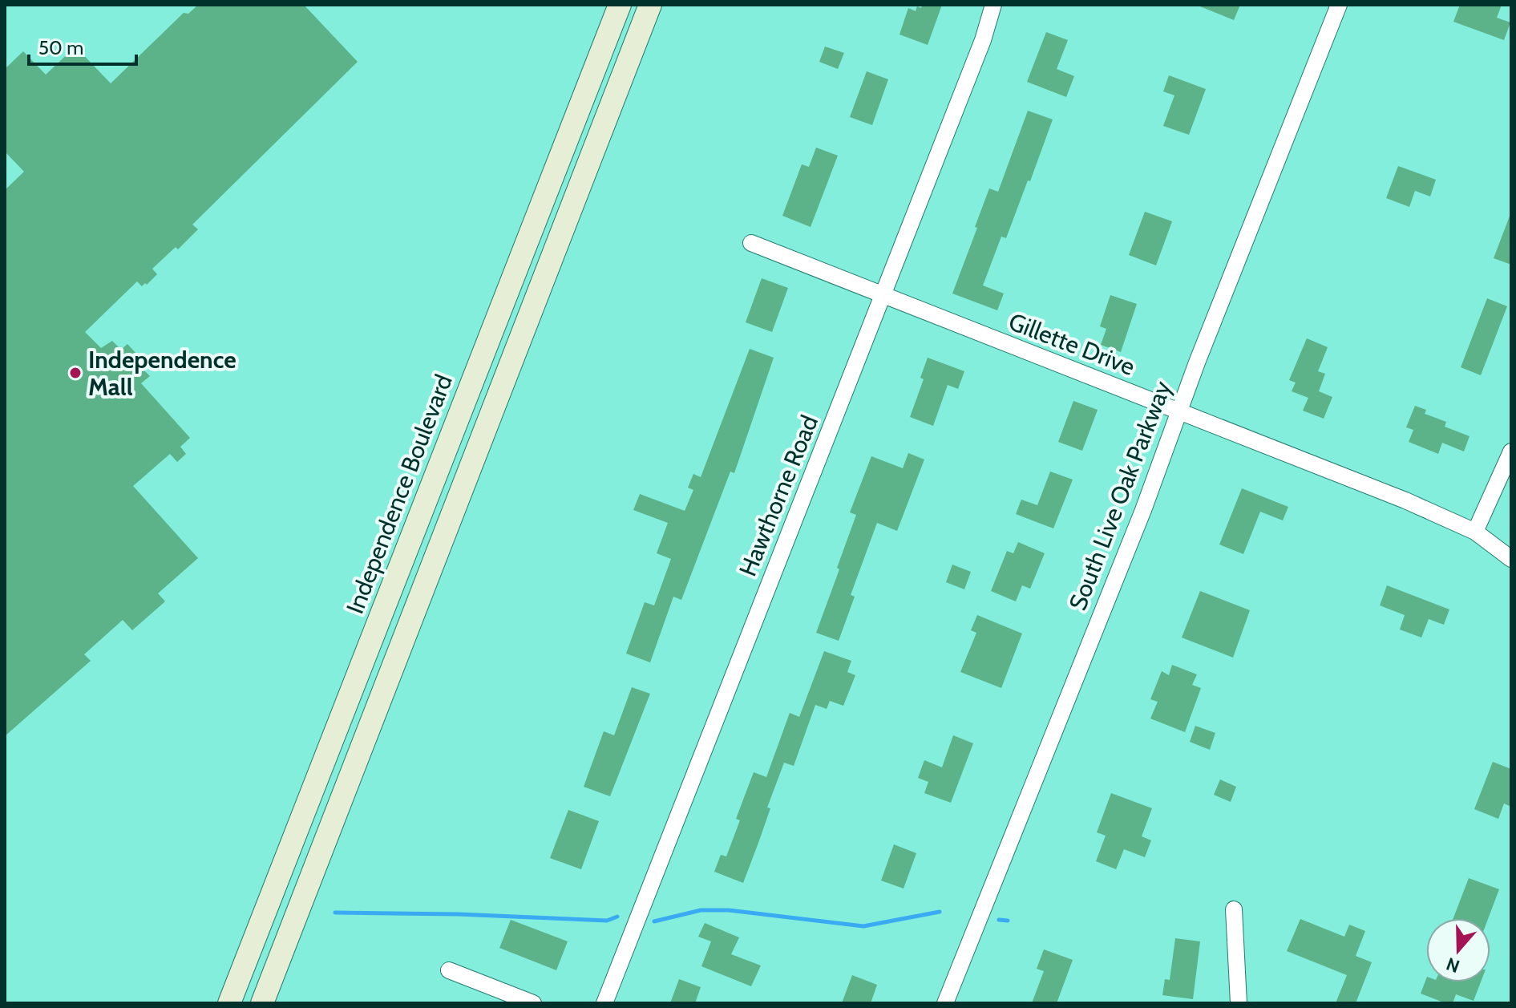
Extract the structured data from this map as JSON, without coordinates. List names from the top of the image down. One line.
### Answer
{"streets":{"main road":["Independence Boulevard"],"street":["Gillette Drive","Hawthorne Road","South Live Oak Parkway"]},"crossings":[["Gillette Drive","Hawthorne Road"],["Gillette Drive","South Live Oak Parkway"]],"places":["Independence Mall"],"scale_bar":"50 m","north":"bottom"}
